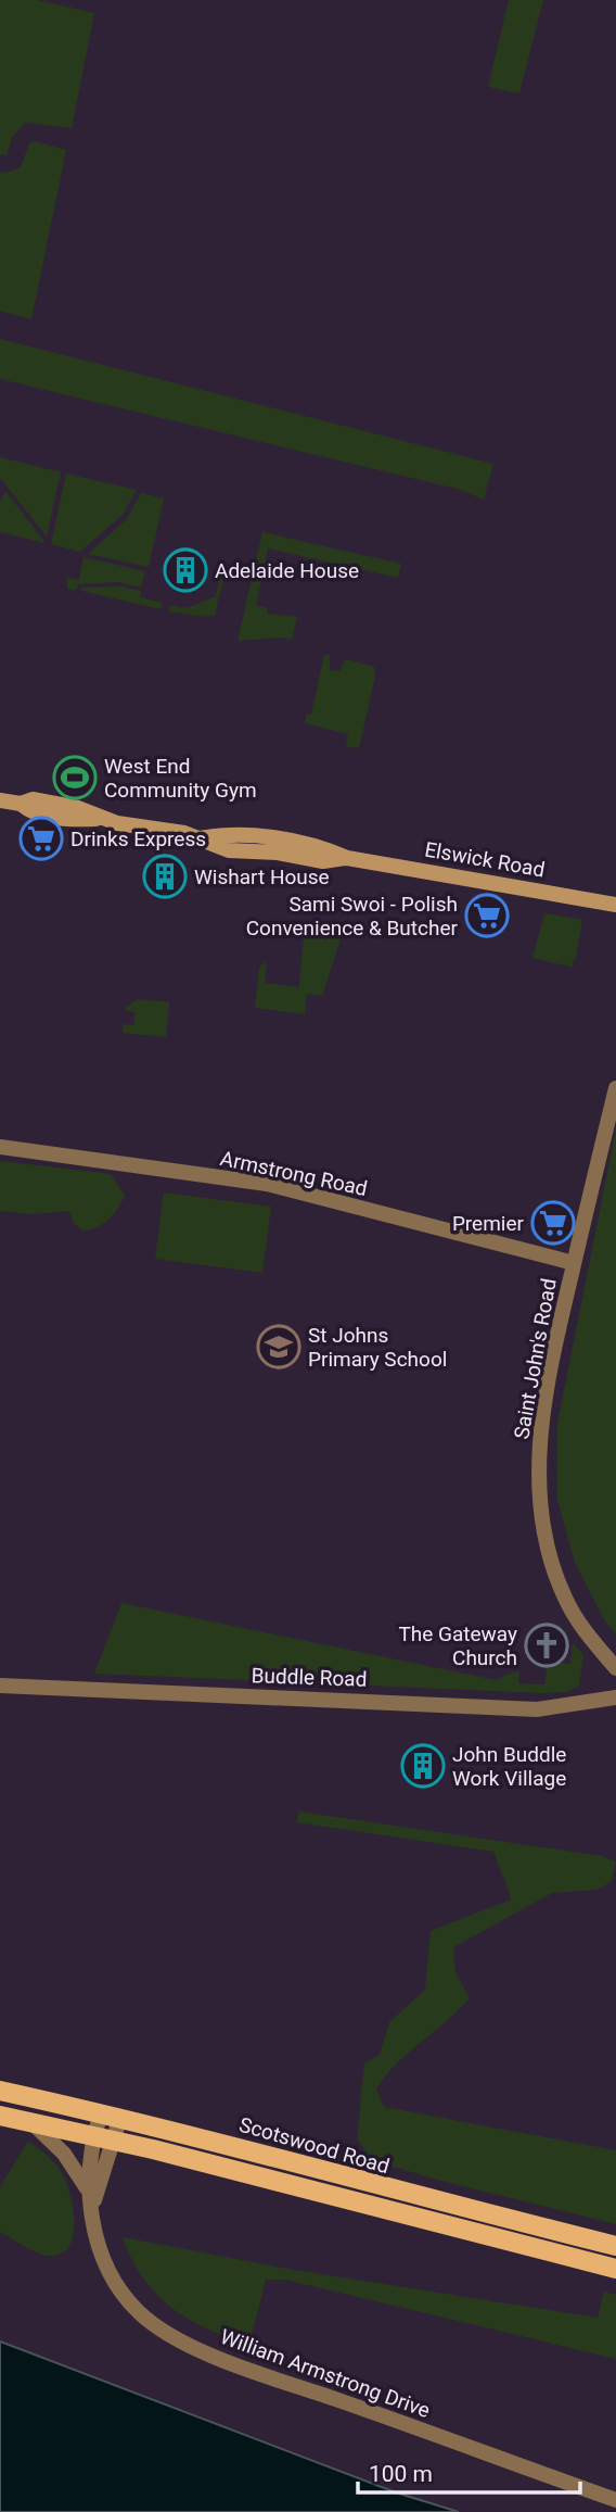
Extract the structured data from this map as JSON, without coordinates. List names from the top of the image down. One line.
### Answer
{"streets":{"main road":["Elswick Road","Scotswood Road"],"street":["Armstrong Road","Saint John's Road","Buddle Road","William Armstrong Drive"]},"crossings":[["Armstrong Road","Saint John's Road"],["Scotswood Road","William Armstrong Drive"]],"places":{"building":["Adelaide House","Wishart House","John Buddle Work Village"],"sports":["West End Community Gym"],"supermarket":["Drinks Express","Sami Swoi - Polish Convenience & Butcher","Premier"],"school or university":["St Johns Primary School"],"church":["The Gateway Church"]},"scale_bar":"100 m"}
